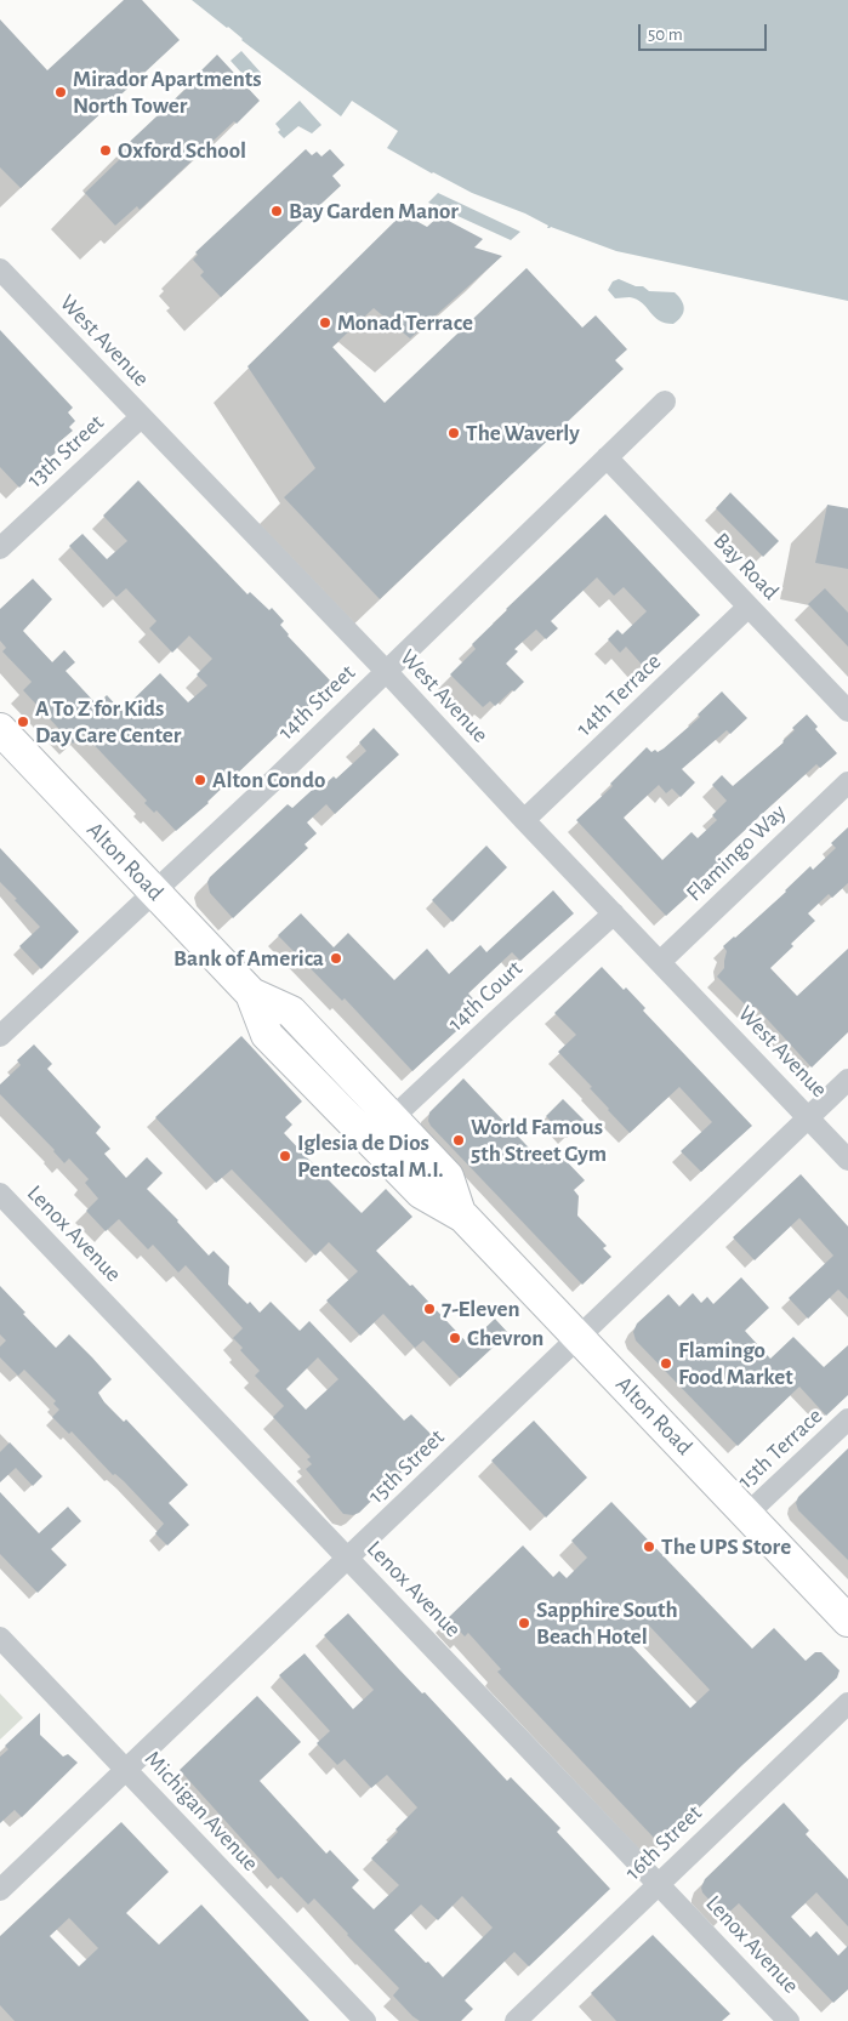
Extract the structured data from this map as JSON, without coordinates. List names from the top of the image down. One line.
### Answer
{"streets":{"highway":["Alton Road"],"street":["West Avenue","13th Street","Bay Road","14th Terrace","14th Street","Flamingo Way","14th Court","Lenox Avenue","15th Terrace","15th Street","Michigan Avenue","16th Street"]},"crossings":[["West Avenue","13th Street"],["West Avenue","14th Terrace"],["West Avenue","14th Street"],["West Avenue","Flamingo Way"],["West Avenue","14th Court"],["West Avenue","15th Street"],["Bay Road","14th Terrace"],["Bay Road","14th Street"],["14th Street","Alton Road"],["Alton Road","14th Court"],["Alton Road","15th Terrace"],["Alton Road","15th Street"],["Lenox Avenue","15th Street"],["Lenox Avenue","16th Street"],["15th Street","Michigan Avenue"]],"places":["Mirador Apartments North Tower","Oxford School","Bay Garden Manor","Monad Terrace","The Waverly","A To Z for Kids Day Care Center","Alton Condo","Bank of America","World Famous 5th Street Gym","Iglesia de Dios Pentecostal M.I.","7-Eleven","Chevron","Flamingo Food Market","The UPS Store","Sapphire South Beach Hotel"],"scale_bar":"50 m"}
